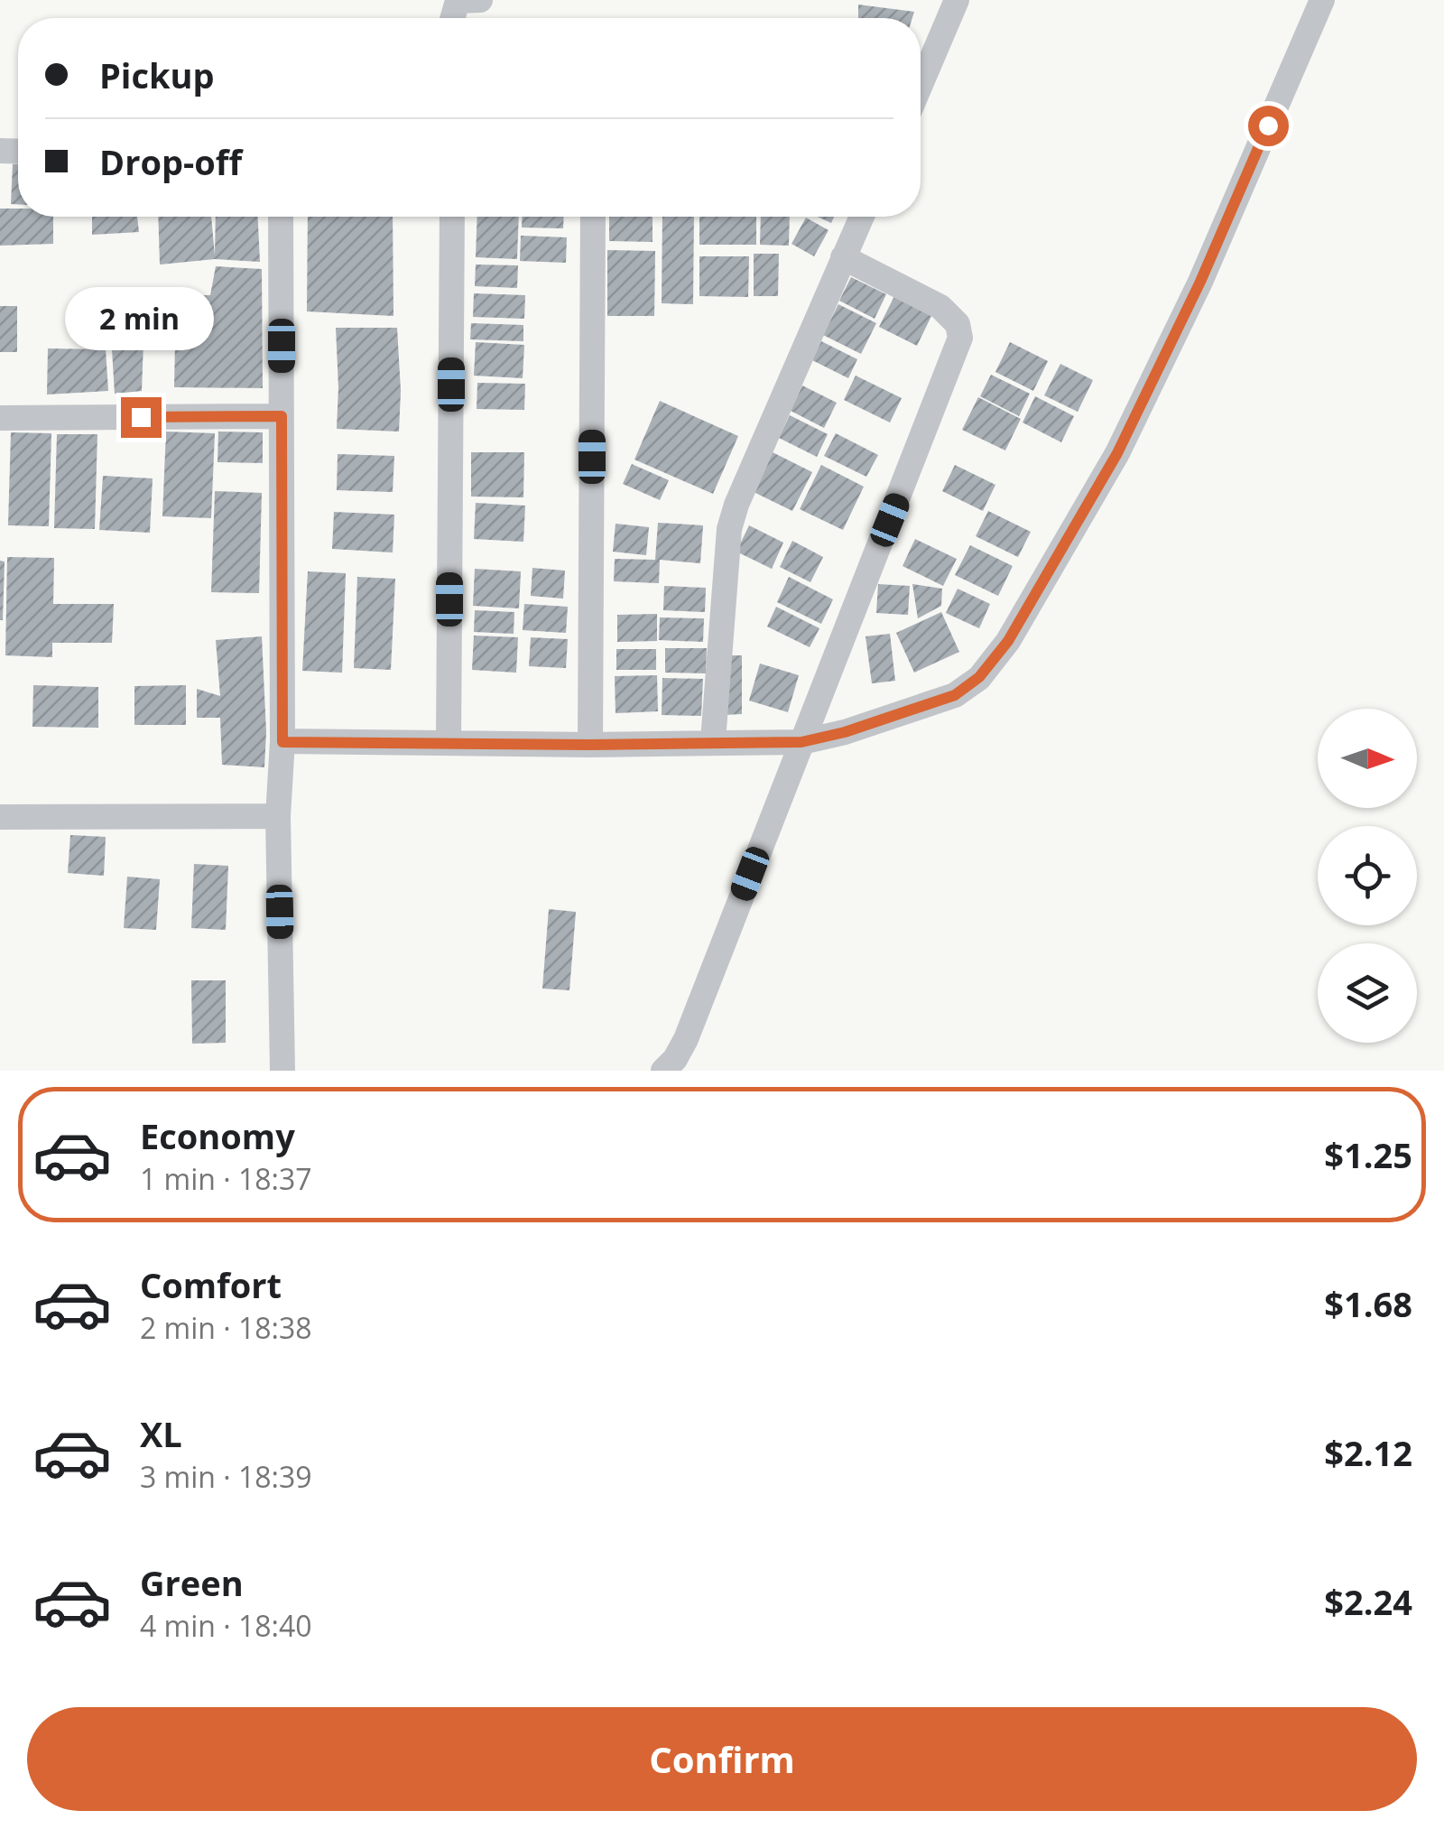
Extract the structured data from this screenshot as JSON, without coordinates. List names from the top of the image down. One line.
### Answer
{"north":"right","page":{"banner":["Pickup","Drop-off"],"bubble":"2 min","list":[{"name":"Economy","note":"1 min · 18:37","value":"$1.25"},{"name":"Comfort","note":"2 min · 18:38","value":"$1.68"},{"name":"XL","note":"3 min · 18:39","value":"$2.12"},{"name":"Green","note":"4 min · 18:40","value":"$2.24"}],"buttons":"Confirm"}}
